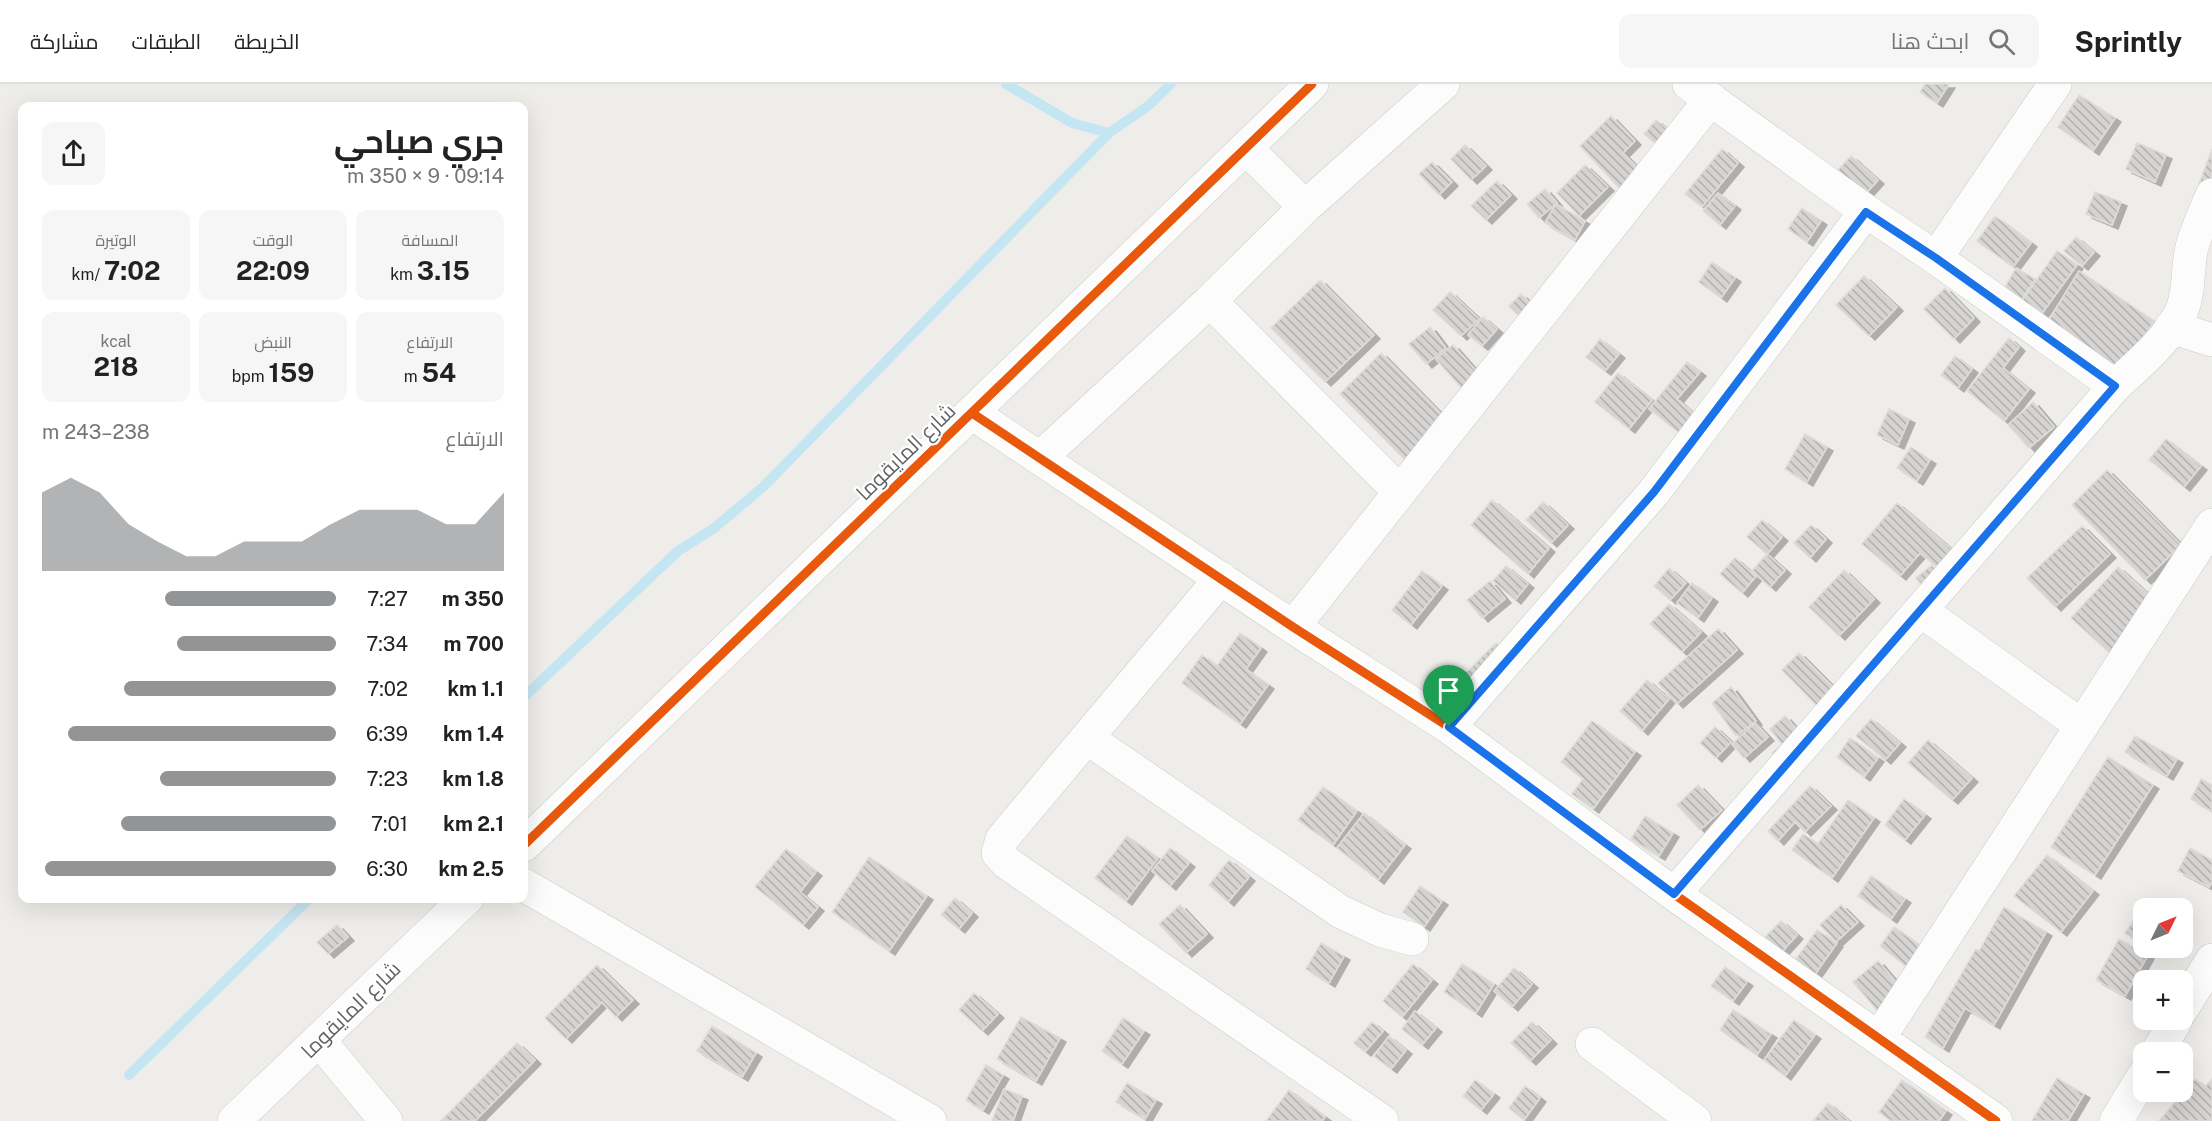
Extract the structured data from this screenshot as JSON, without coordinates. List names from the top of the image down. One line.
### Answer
{"streets":{"street":["شارع المايقوما"]},"north":"top right","page":{"header":"Sprintly","search":"ابحث هنا","nav":["الخريطة","الطبقات","مشاركة"],"heading":["جري صباحي","09:14 · 9 × 350 m"],"stats":[["المسافة","3.15 km"],["الوقت","22:09"],["الوتيرة","7:02 /km"],["الارتفاع","54 m"],["النبض","159 bpm"],["kcal","218"]],"chart":["الارتفاع","238–243 m"],"list":[{"name":"350 m","note":"7:27"},{"name":"700 m","note":"7:34"},{"name":"1.1 km","note":"7:02"},{"name":"1.4 km","note":"6:39"},{"name":"1.8 km","note":"7:23"},{"name":"2.1 km","note":"7:01"},{"name":"2.5 km","note":"6:30"}],"map_buttons":["+","−"]}}
